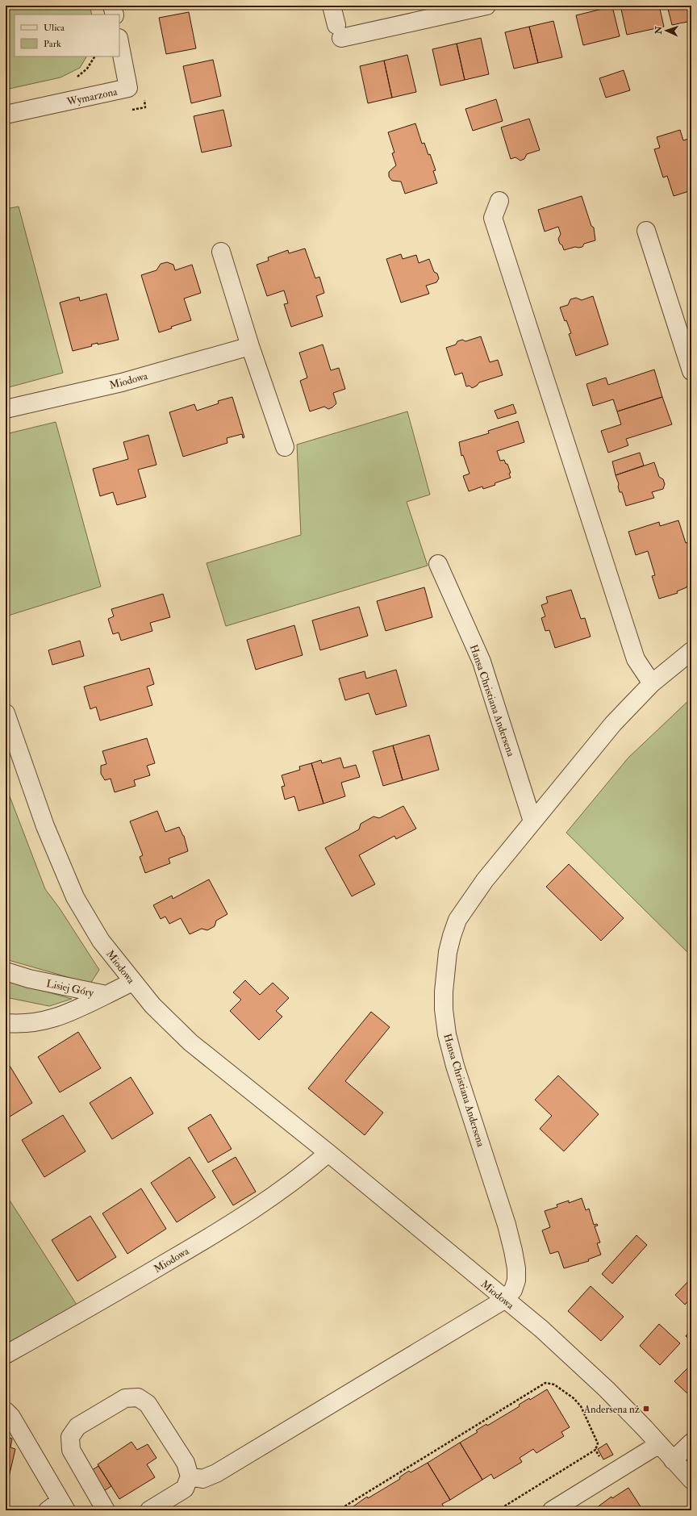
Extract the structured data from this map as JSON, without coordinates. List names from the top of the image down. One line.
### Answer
{"streets":{"street":["Wymarzona","Miodowa","Hansa Christiana Andersena","Lisiej Góry"]},"crossings":[["Miodowa","Hansa Christiana Andersena"],["Miodowa","Lisiej Góry"]],"places":{"transit":["Andersena nż"]},"legend":["Ulica","Park"],"north":"left"}
